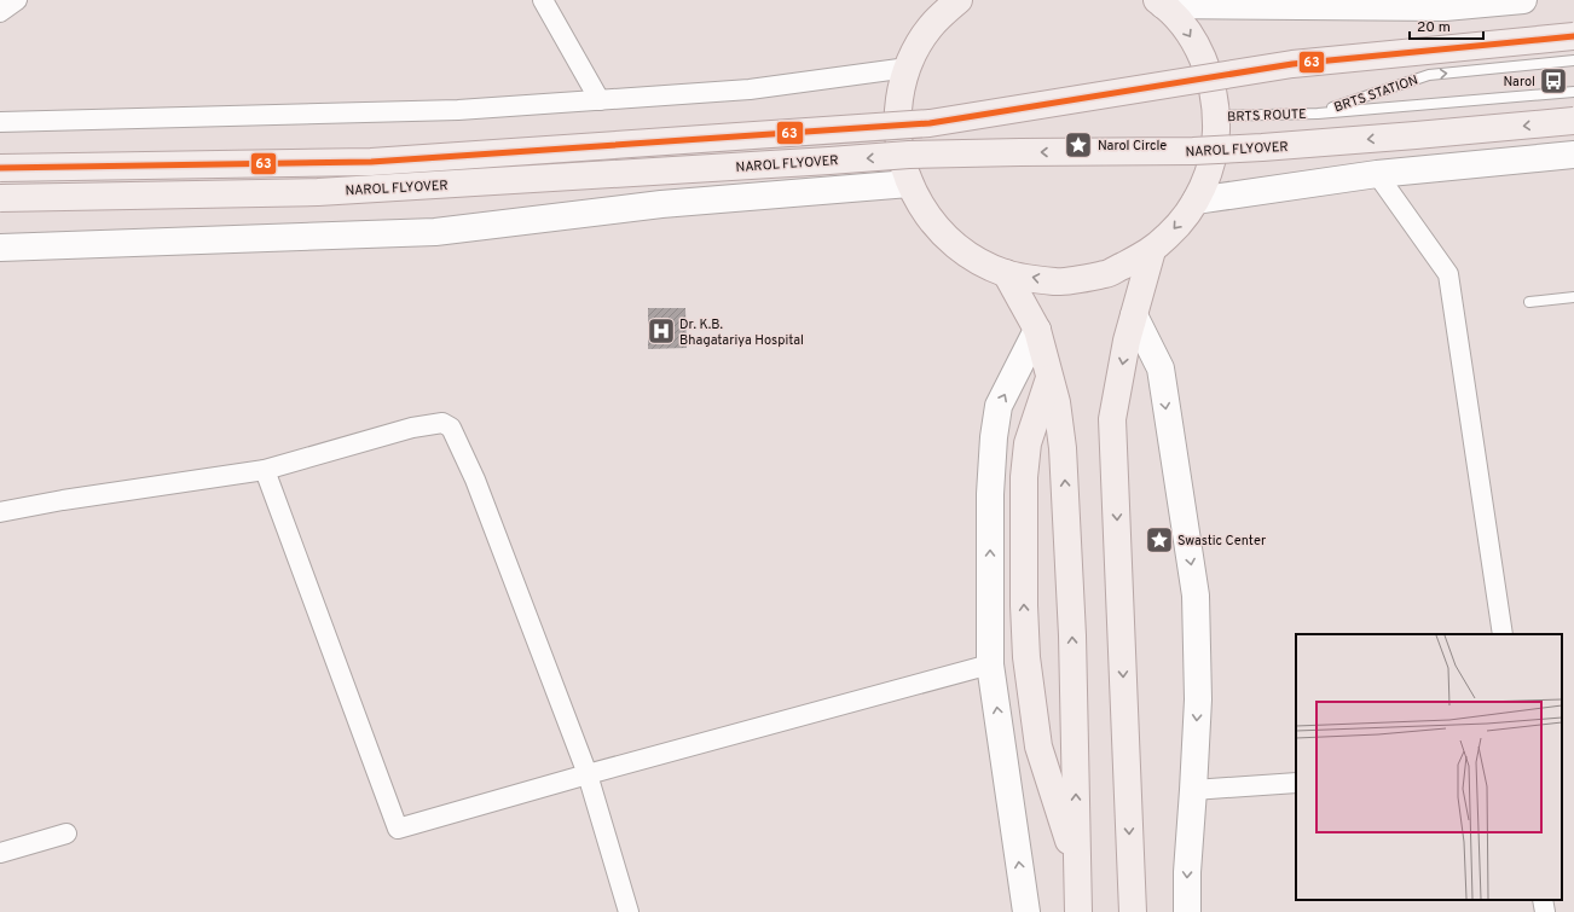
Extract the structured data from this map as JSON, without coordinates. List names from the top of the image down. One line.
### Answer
{"streets":{"main road":["NAROL FLYOVER"],"lane":["BRTS STATION","BRTS ROUTE"]},"crossings":[["BRTS STATION","BRTS ROUTE"]],"places":{"bus stop":["Narol"],"place":["Narol Circle","Swastic Center"],"hospital":["Dr. K.B. Bhagatariya Hospital"]},"lines":["transit line 63"],"scale_bar":"20 m"}
